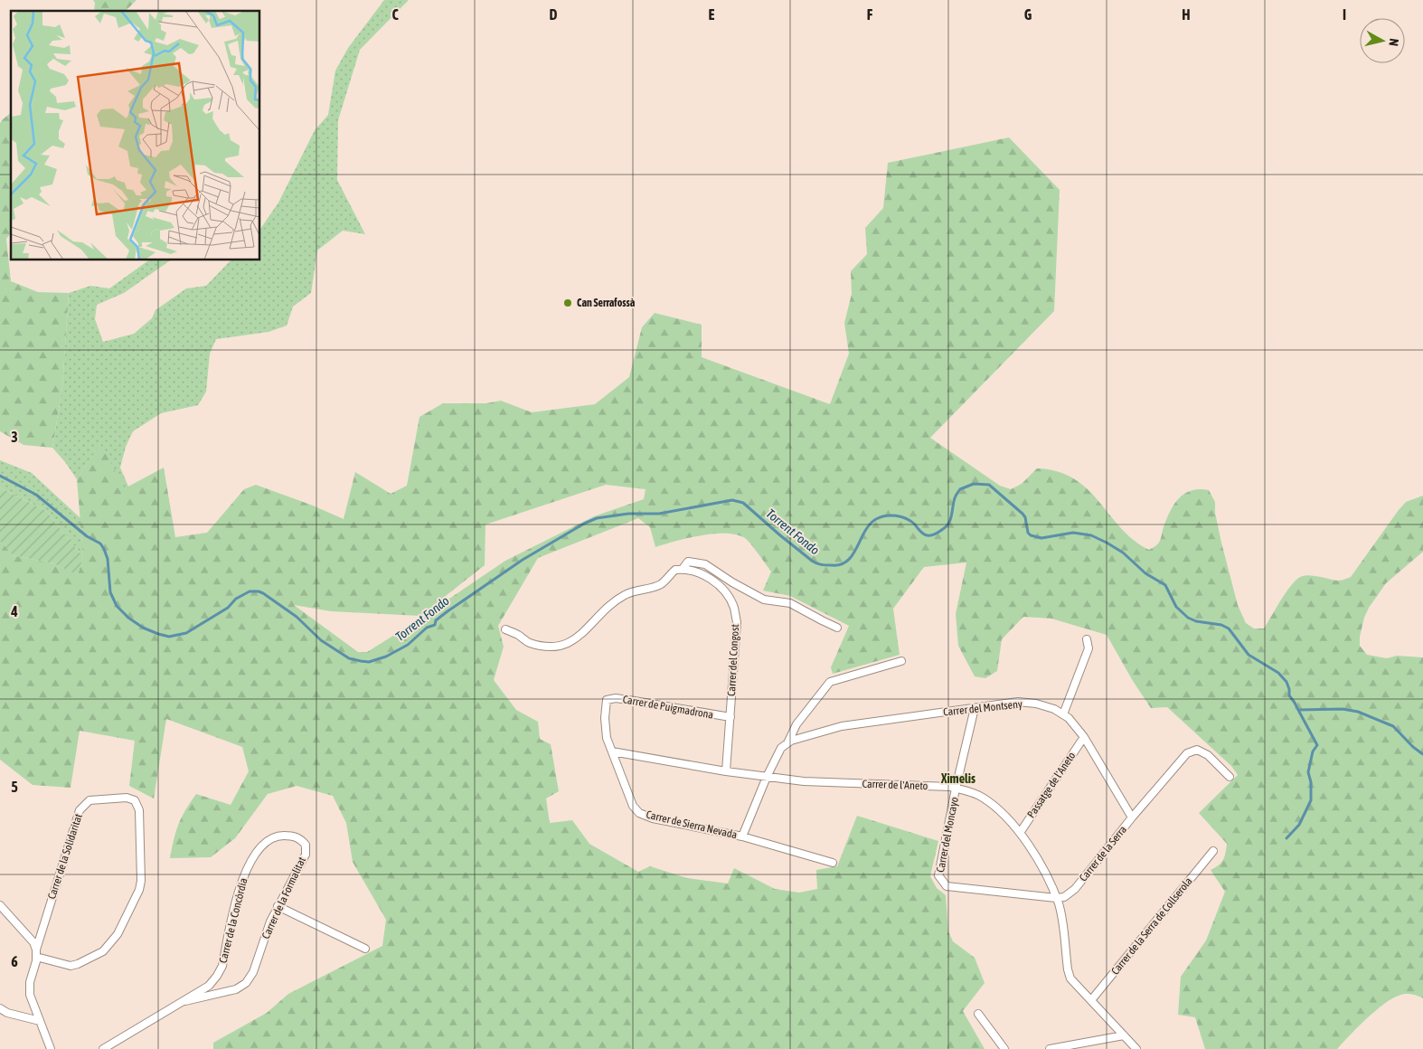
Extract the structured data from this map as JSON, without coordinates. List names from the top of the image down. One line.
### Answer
{"streets":{"street":["Carrer del Congost","Carrer de Puigmadrona","Carrer del Montseny","Carrer de l'Aneto","Passatge de l'Aneto","Carrer de Sierra Nevada","Carrer del Moncayo","Carrer de la Serra","Carrer de la Solidaritat","Carrer de la Formalitat","Carrer de la Concòrdia","Carrer de la Serra de Collserola"]},"crossings":[["Carrer del Congost","Carrer de Puigmadrona"],["Carrer del Congost","Carrer de l'Aneto"],["Carrer de Puigmadrona","Carrer de Sierra Nevada"],["Carrer del Montseny","Carrer de l'Aneto"],["Carrer del Montseny","Passatge de l'Aneto"],["Carrer del Montseny","Carrer del Moncayo"],["Carrer del Montseny","Carrer de la Serra"],["Carrer de l'Aneto","Passatge de l'Aneto"],["Carrer de l'Aneto","Carrer de Sierra Nevada"],["Carrer de l'Aneto","Carrer del Moncayo"],["Carrer de l'Aneto","Carrer de la Serra"],["Carrer de l'Aneto","Carrer de la Serra de Collserola"],["Carrer del Moncayo","Carrer de la Serra"],["Carrer de la Formalitat","Carrer de la Concòrdia"]],"districts":["Ximelis"],"water":["Torrent Fondo"],"places":["Can Serrafossà"],"north":"right","grid":{"columns":["C","D","E","F","G","H","I"],"rows":["3","4","5","6"]}}
